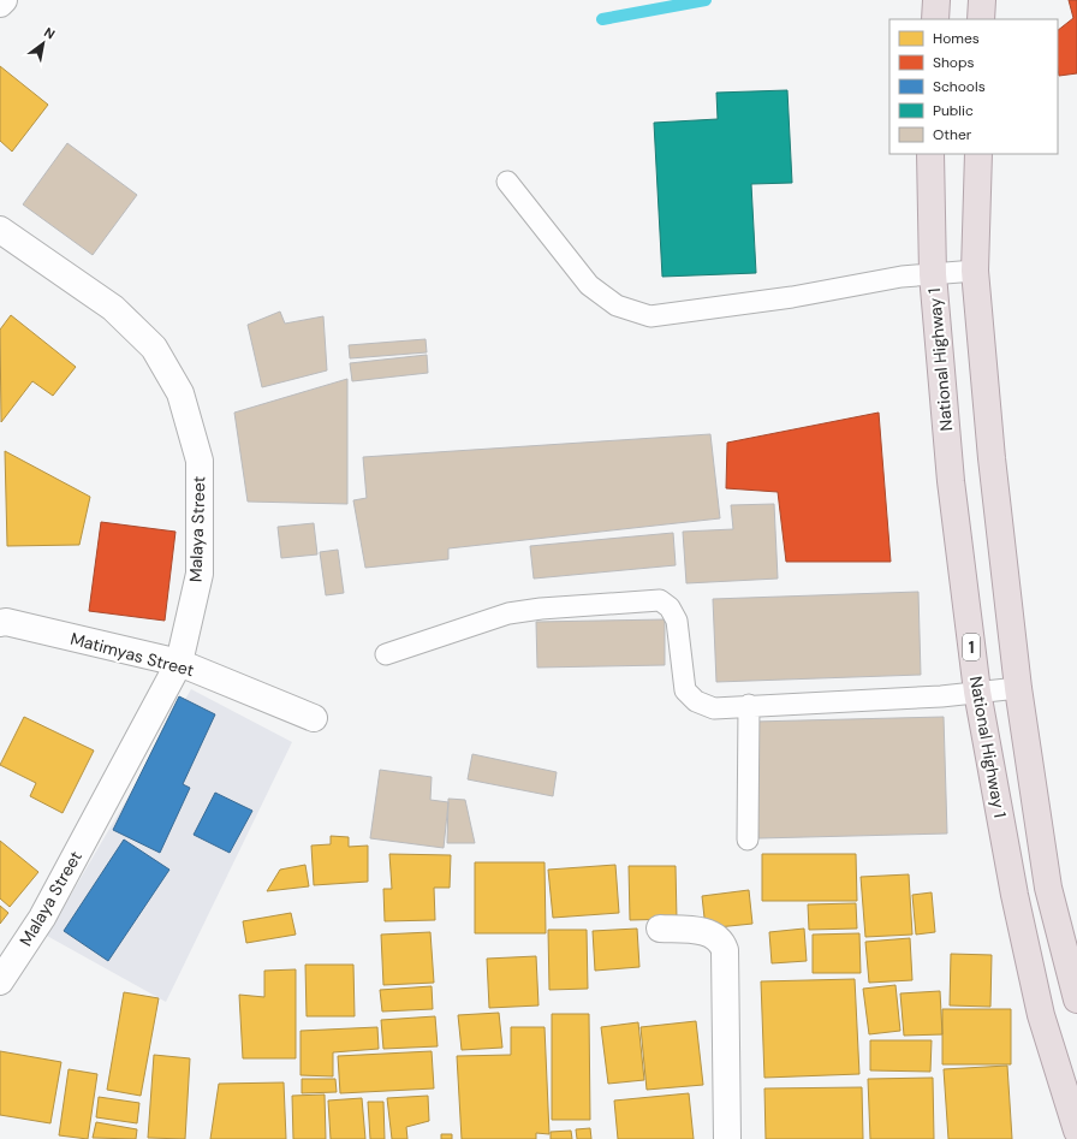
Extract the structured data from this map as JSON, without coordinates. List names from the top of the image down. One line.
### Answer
{"streets":{"highway":["National Highway 1","1"],"street":["Malaya Street","Matimyas Street"]},"crossings":[["Malaya Street","Matimyas Street"]],"legend":["Homes","Shops","Schools","Public","Other"],"north":"top right"}
